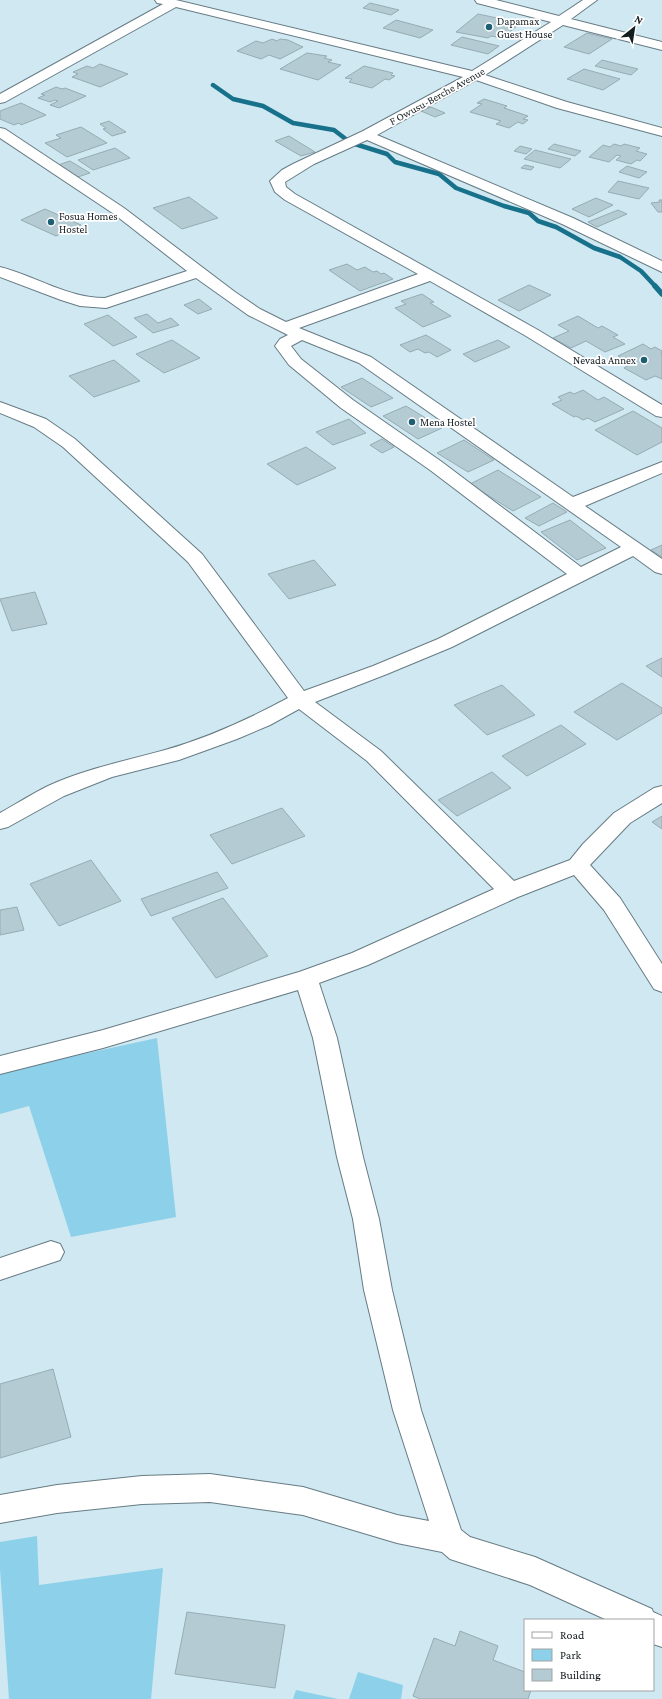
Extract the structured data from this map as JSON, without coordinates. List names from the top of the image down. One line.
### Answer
{"streets":{"street":["F Owusu-Berche Avenue"]},"places":["Dapamax Guest House","Fosua Homes Hostel","Nevada Annex","Mena Hostel"],"legend":["Road","Park","Building"],"north":"top right"}
